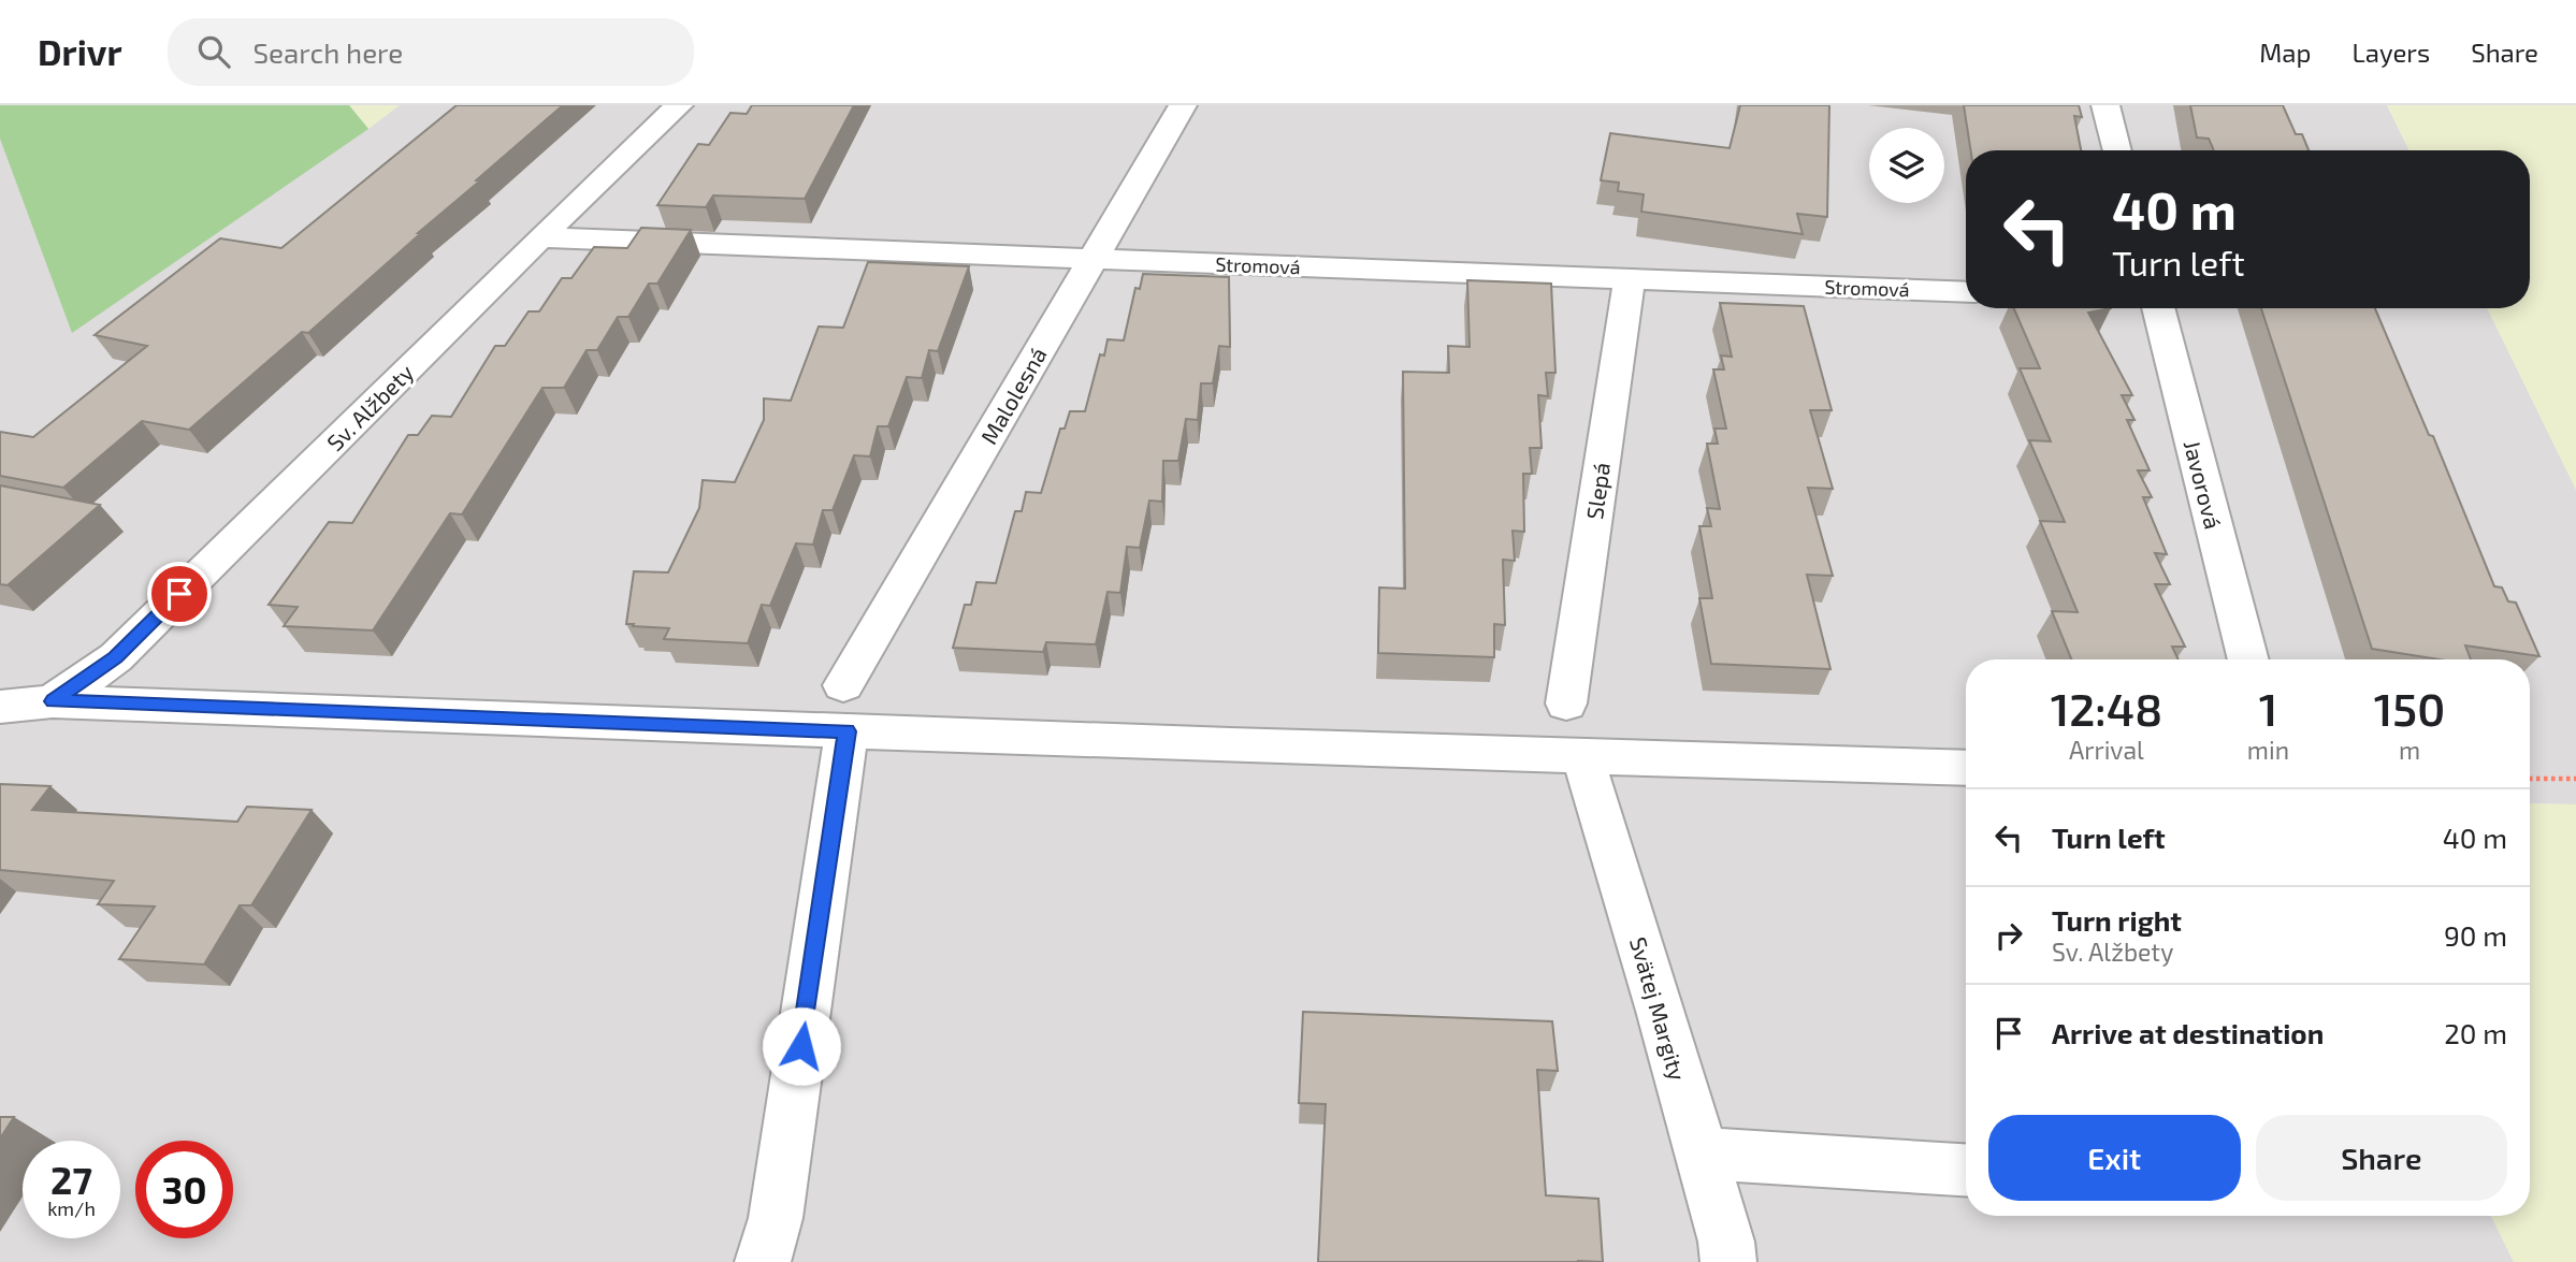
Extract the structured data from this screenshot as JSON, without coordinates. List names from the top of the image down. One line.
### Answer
{"streets":{"street":["Stromová","Malolesná","Sv. Alžbety","Javorová","Slepá","Svätej Margity"]},"crossings":[["Stromová","Malolesná"],["Stromová","Sv. Alžbety"],["Stromová","Slepá"]],"page":{"header":"Drivr","search":"Search here","nav":["Map","Layers","Share"],"turn":["40 m","Turn left"],"eta":["12:48","Arrival","1","min","150","m"],"list":[{"name":"Turn left","value":"40 m"},{"name":"Turn right","note":"Sv. Alžbety","value":"90 m"},{"name":"Arrive at destination","value":"20 m"}],"buttons":["Exit","Share"],"speed":"27 km/h","limit":"30"}}
